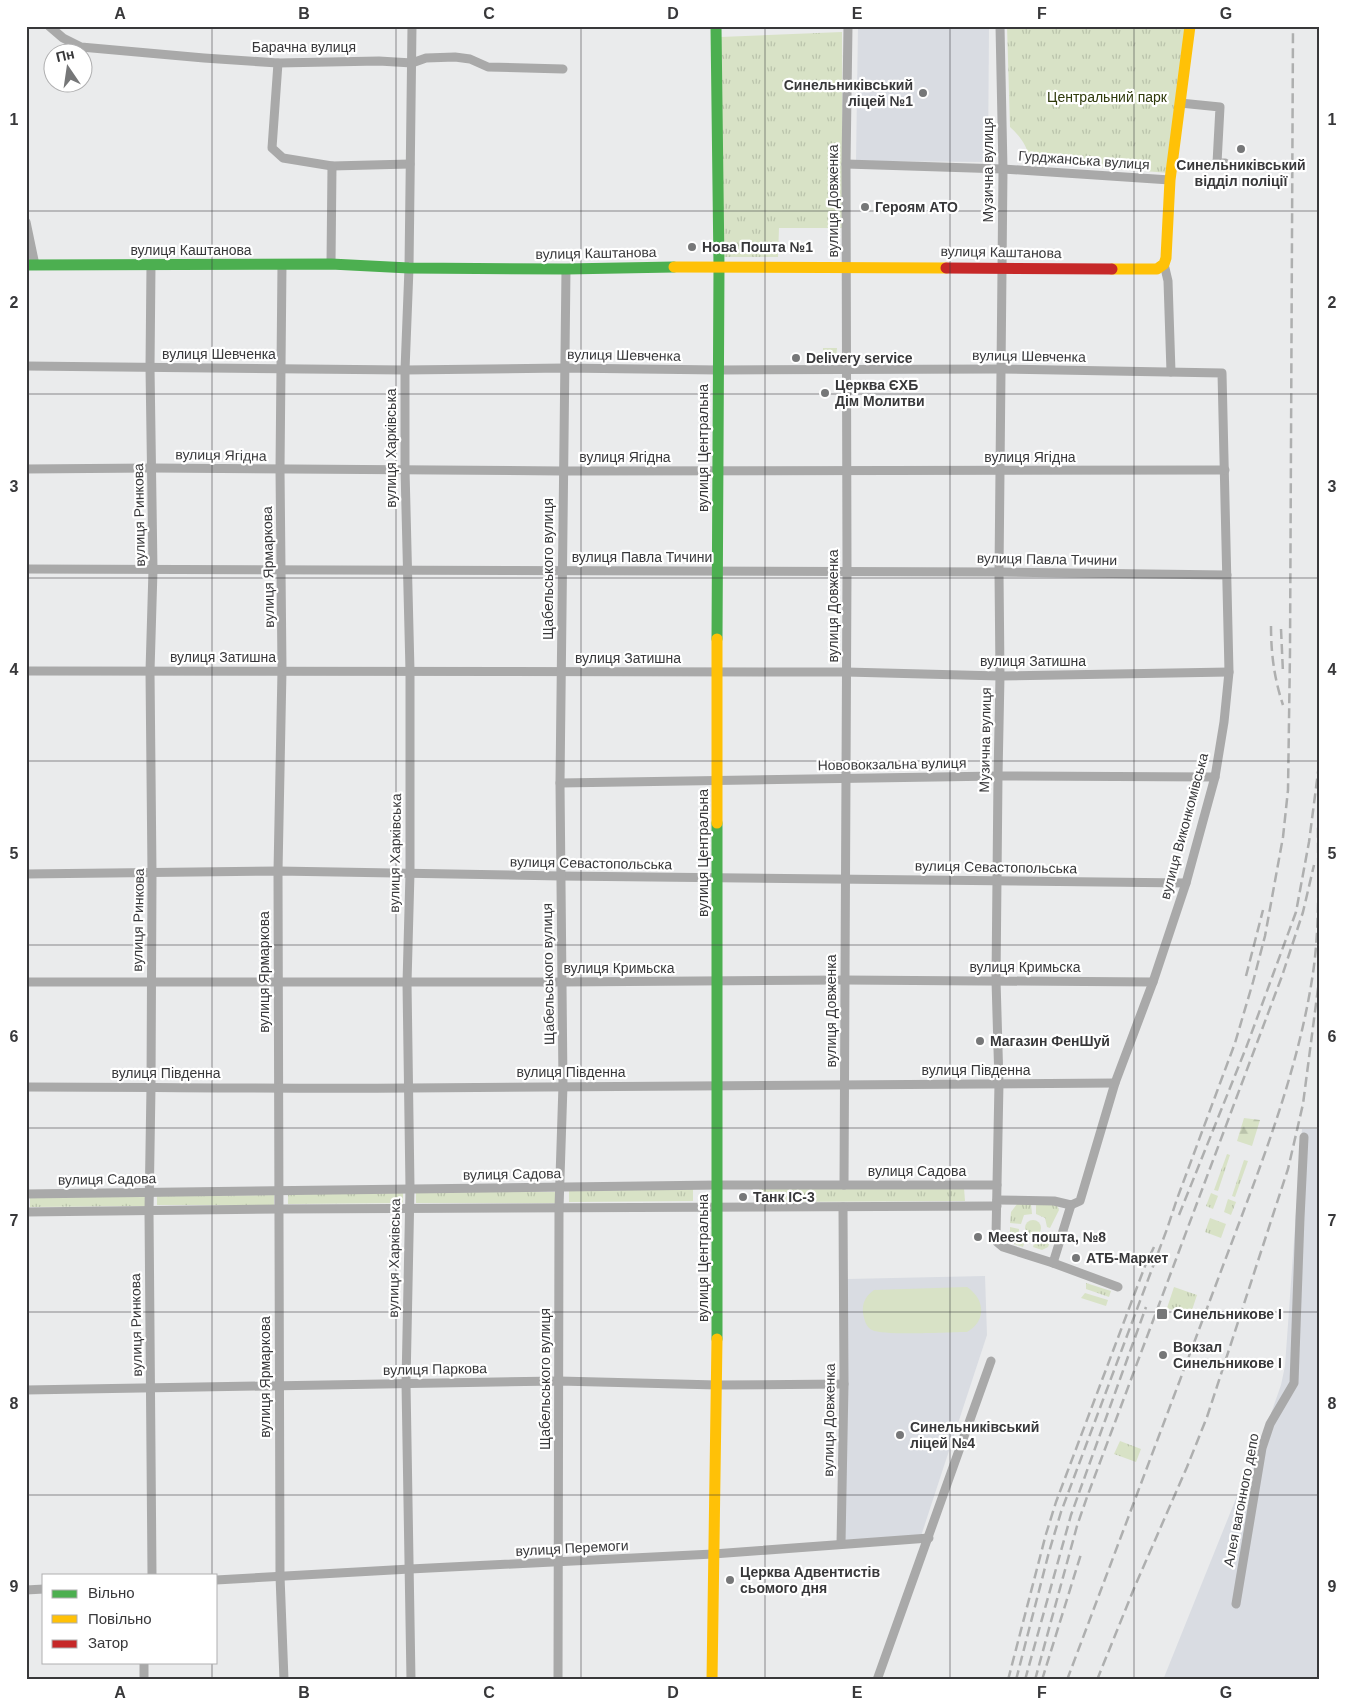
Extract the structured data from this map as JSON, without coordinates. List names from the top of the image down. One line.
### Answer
{"streets":{"main road":["вулиця Каштанова","вулиця Центральна"],"street":["Барачна вулиця","Гурджанська вулиця","Музична вулиця","вулиця Довженка","вулиця Шевченка","вулиця Харківська","вулиця Ягідна","вулиця Ринкова","вулиця Павла Тичини","вулиця Ярмаркова","Щабельського вулиця","вулиця Затишна","Нововокзальна вулиця","вулиця Виконкомівська","вулиця Севастопольська","вулиця Кримьска","вулиця Південна","вулиця Садова","вулиця Паркова","Алея вагонного депо","вулиця Перемоги"]},"crossings":[["Барачна вулиця","вулиця Харківська"],["Гурджанська вулиця","Музична вулиця"],["Гурджанська вулиця","вулиця Довженка"],["Музична вулиця","вулиця Каштанова"],["Музична вулиця","вулиця Шевченка"],["Музична вулиця","вулиця Ягідна"],["Музична вулиця","вулиця Павла Тичини"],["Музична вулиця","вулиця Затишна"],["Музична вулиця","Нововокзальна вулиця"],["Музична вулиця","вулиця Виконкомівська"],["Музична вулиця","вулиця Севастопольська"],["Музична вулиця","вулиця Кримьска"],["Музична вулиця","вулиця Південна"],["Музична вулиця","вулиця Садова"],["вулиця Довженка","вулиця Каштанова"],["вулиця Довженка","вулиця Шевченка"],["вулиця Довженка","вулиця Ягідна"],["вулиця Довженка","вулиця Павла Тичини"],["вулиця Довженка","вулиця Затишна"],["вулиця Довженка","Нововокзальна вулиця"],["вулиця Довженка","вулиця Севастопольська"],["вулиця Довженка","вулиця Кримьска"],["вулиця Довженка","вулиця Південна"],["вулиця Довженка","вулиця Садова"],["вулиця Довженка","вулиця Паркова"],["вулиця Довженка","вулиця Перемоги"],["вулиця Каштанова","вулиця Харківська"],["вулиця Каштанова","вулиця Центральна"],["вулиця Каштанова","вулиця Ринкова"],["вулиця Каштанова","вулиця Ярмаркова"],["вулиця Каштанова","Щабельського вулиця"],["вулиця Шевченка","вулиця Харківська"],["вулиця Шевченка","вулиця Центральна"],["вулиця Шевченка","вулиця Ринкова"],["вулиця Шевченка","вулиця Ярмаркова"],["вулиця Шевченка","Щабельського вулиця"],["вулиця Шевченка","вулиця Виконкомівська"],["вулиця Харківська","вулиця Ягідна"],["вулиця Харківська","вулиця Павла Тичини"],["вулиця Харківська","вулиця Затишна"],["вулиця Харківська","вулиця Севастопольська"],["вулиця Харківська","вулиця Кримьска"],["вулиця Харківська","вулиця Південна"],["вулиця Харківська","вулиця Садова"],["вулиця Харківська","вулиця Паркова"],["вулиця Харківська","вулиця Перемоги"],["вулиця Центральна","вулиця Ягідна"],["вулиця Центральна","вулиця Павла Тичини"],["вулиця Центральна","вулиця Затишна"],["вулиця Центральна","Нововокзальна вулиця"],["вулиця Центральна","вулиця Севастопольська"],["вулиця Центральна","вулиця Кримьска"],["вулиця Центральна","вулиця Південна"],["вулиця Центральна","вулиця Садова"],["вулиця Центральна","вулиця Паркова"],["вулиця Центральна","вулиця Перемоги"],["вулиця Ягідна","вулиця Ринкова"],["вулиця Ягідна","вулиця Ярмаркова"],["вулиця Ягідна","Щабельського вулиця"],["вулиця Ягідна","вулиця Виконкомівська"],["вулиця Ринкова","вулиця Павла Тичини"],["вулиця Ринкова","вулиця Затишна"],["вулиця Ринкова","вулиця Севастопольська"],["вулиця Ринкова","вулиця Кримьска"],["вулиця Ринкова","вулиця Південна"],["вулиця Ринкова","вулиця Садова"],["вулиця Ринкова","вулиця Паркова"],["вулиця Павла Тичини","вулиця Ярмаркова"],["вулиця Павла Тичини","Щабельського вулиця"],["вулиця Павла Тичини","вулиця Виконкомівська"],["вулиця Ярмаркова","вулиця Затишна"],["вулиця Ярмаркова","вулиця Севастопольська"],["вулиця Ярмаркова","вулиця Кримьска"],["вулиця Ярмаркова","вулиця Південна"],["вулиця Ярмаркова","вулиця Садова"],["вулиця Ярмаркова","вулиця Паркова"],["вулиця Ярмаркова","вулиця Перемоги"],["Щабельського вулиця","вулиця Затишна"],["Щабельського вулиця","Нововокзальна вулиця"],["Щабельського вулиця","вулиця Севастопольська"],["Щабельського вулиця","вулиця Кримьска"],["Щабельського вулиця","вулиця Південна"],["Щабельського вулиця","вулиця Садова"],["Щабельського вулиця","вулиця Паркова"],["Щабельського вулиця","вулиця Перемоги"],["вулиця Затишна","вулиця Виконкомівська"],["Нововокзальна вулиця","вулиця Виконкомівська"],["вулиця Виконкомівська","вулиця Севастопольська"],["вулиця Виконкомівська","вулиця Кримьска"],["вулиця Виконкомівська","вулиця Південна"]],"parks":["Центральний парк"],"places":{"other":["Синельниківський ліцей №1","Синельниківський відділ поліції","Героям АТО","Нова Пошта №1","Delivery service","Церква ЄХБ Дім Молитви","Магазин ФенШуй","Танк ІС-3","Meest пошта, №8","АТБ-Маркет","Вокзал Синельникове І","Синельниківський ліцей №4","Церква Адвентистів сьомого дня"],"transit":["Синельникове І"]},"legend":["Вільно","Повільно","Затор"],"north":"top","grid":{"columns":["A","B","C","D","E","F","G"],"rows":["1","2","3","4","5","6","7","8","9"]}}
